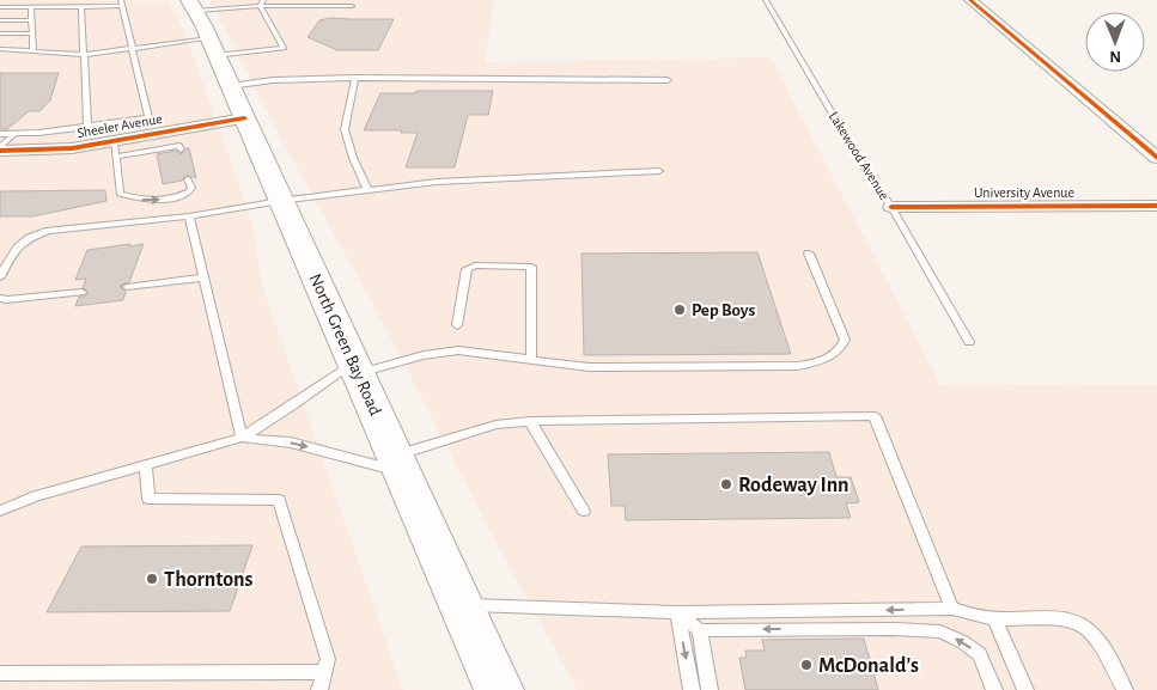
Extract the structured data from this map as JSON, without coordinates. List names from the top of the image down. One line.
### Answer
{"streets":{"main road":["North Green Bay Road"],"street":["Sheeler Avenue","University Avenue"],"lane":["Lakewood Avenue"]},"crossings":[["Sheeler Avenue","North Green Bay Road"],["Lakewood Avenue","University Avenue"]],"places":["Pep Boys","Rodeway Inn","Thorntons","McDonald's"],"north":"bottom"}
